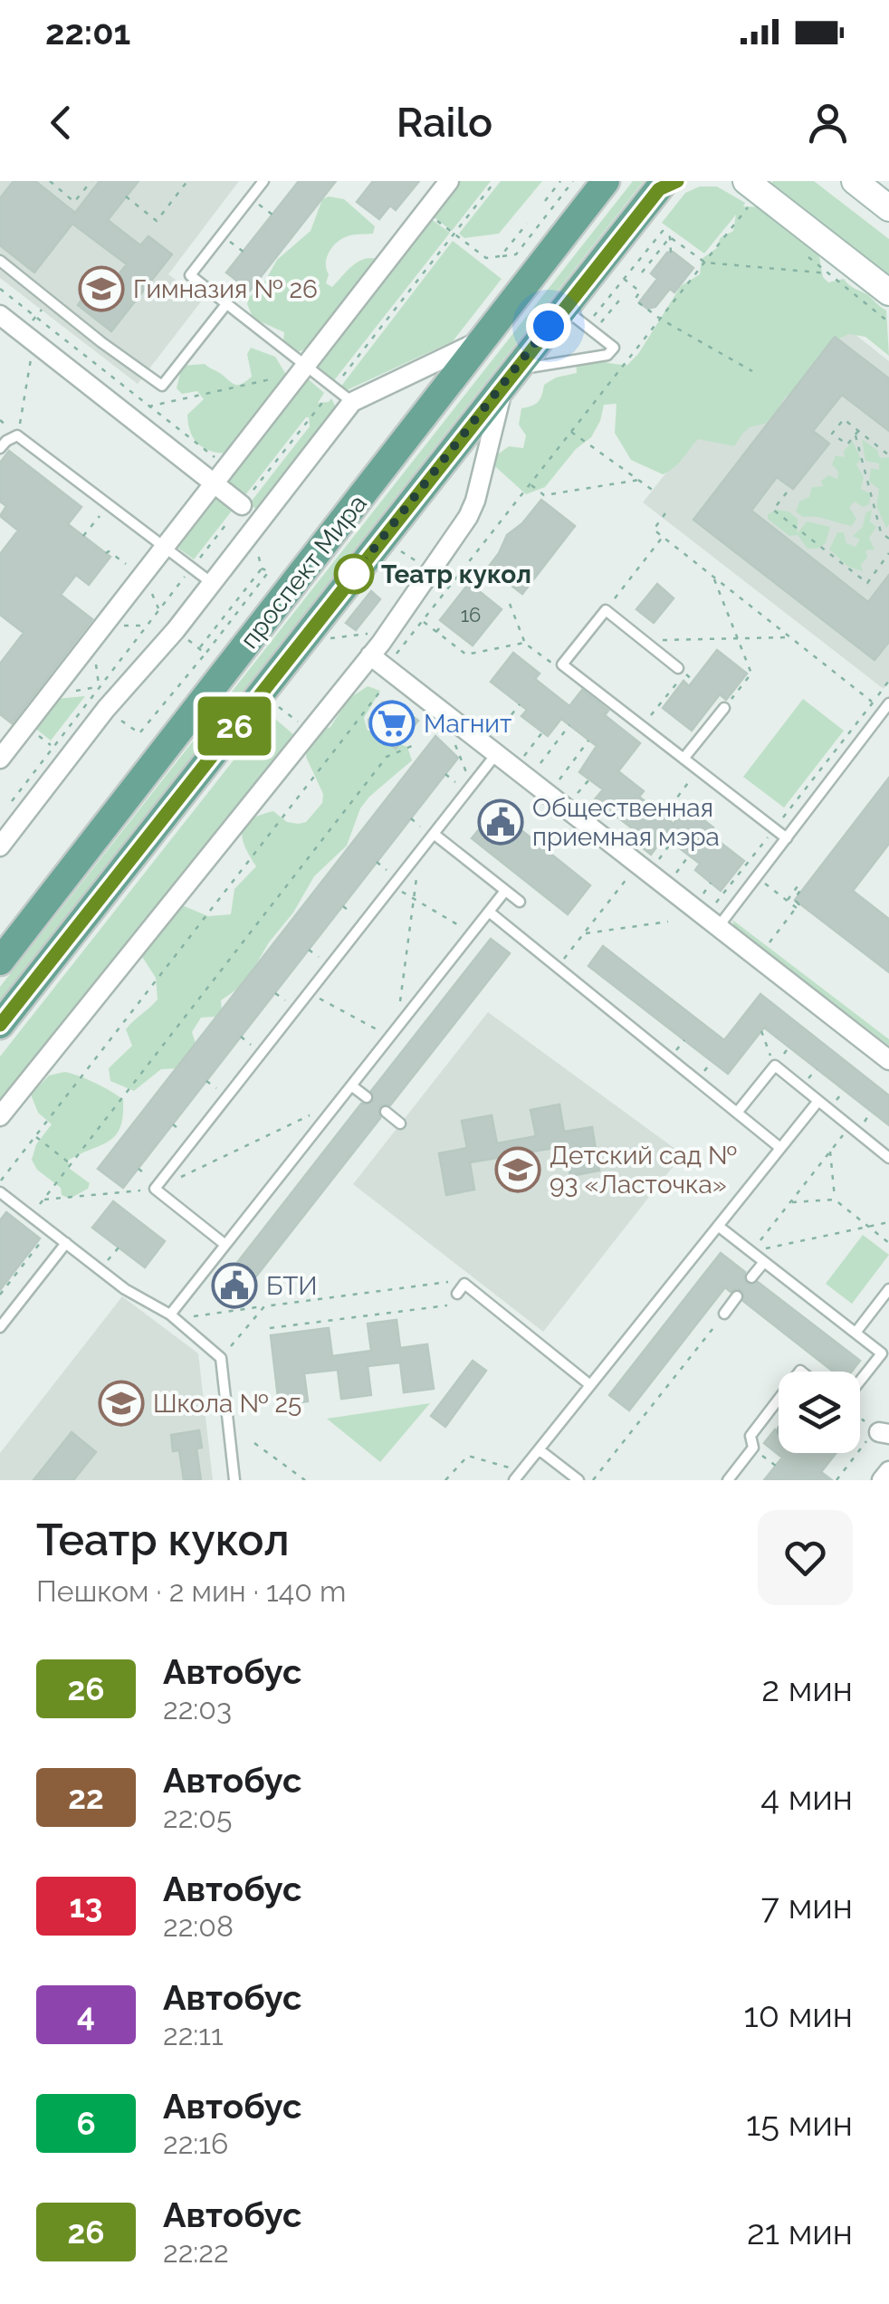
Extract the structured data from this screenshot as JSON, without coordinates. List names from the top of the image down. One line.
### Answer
{"streets":{"main road":["проспект Мира"]},"places":{"school or university":["Гимназия № 26","Детский сад № 93 «Ласточка»","Школа № 25"],"other":["Театр кукол"],"supermarket":["Магнит"],"public building":["Общественная приемная мэра","БТИ"]},"lines":["bus line 26"],"house_numbers":["16"],"page":{"status":"22:01","header":"Railo","on_map":"26","heading":["Театр кукол","Пешком · 2 мин · 140 m"],"list":[{"mark":"26","name":"Автобус","note":"22:03","value":"2 мин"},{"mark":"22","name":"Автобус","note":"22:05","value":"4 мин"},{"mark":"13","name":"Автобус","note":"22:08","value":"7 мин"},{"mark":"4","name":"Автобус","note":"22:11","value":"10 мин"},{"mark":"6","name":"Автобус","note":"22:16","value":"15 мин"},{"mark":"26","name":"Автобус","note":"22:22","value":"21 мин"}]}}
